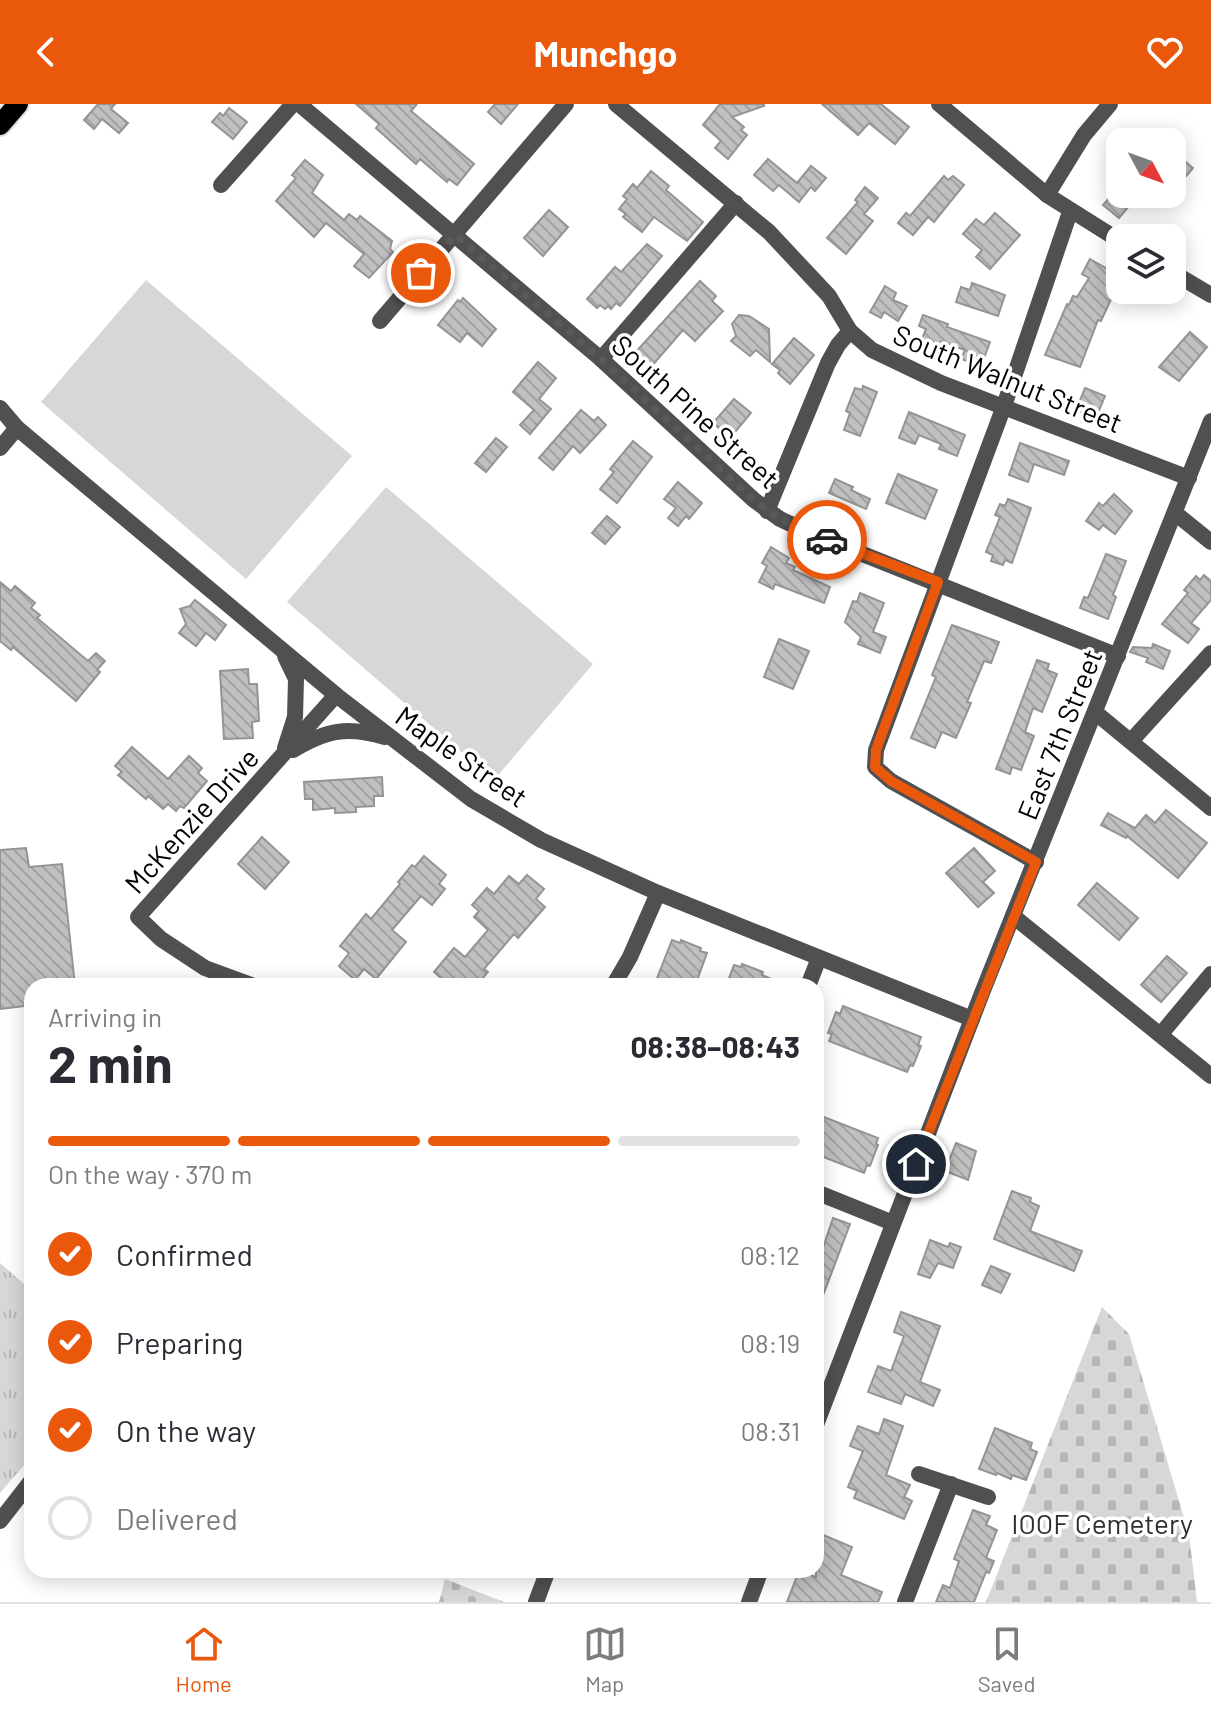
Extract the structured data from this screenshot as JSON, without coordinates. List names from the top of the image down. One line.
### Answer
{"streets":{"street":["South Walnut Street","South Pine Street","East 7th Street","Maple Street","McKenzie Drive"]},"crossings":[["South Walnut Street","East 7th Street"],["South Pine Street","East 7th Street"],["East 7th Street","Maple Street"],["Maple Street","McKenzie Drive"]],"parks":["IOOF Cemetery"],"north":"bottom right","page":{"header":"Munchgo","heading":["2 min","Arriving in","08:38–08:43"],"bar":"On the way · 370 m","list":[["Confirmed","08:12"],["Preparing","08:19"],["On the way","08:31"],"Delivered"],"tabs":["Home","Map","Saved"]}}
